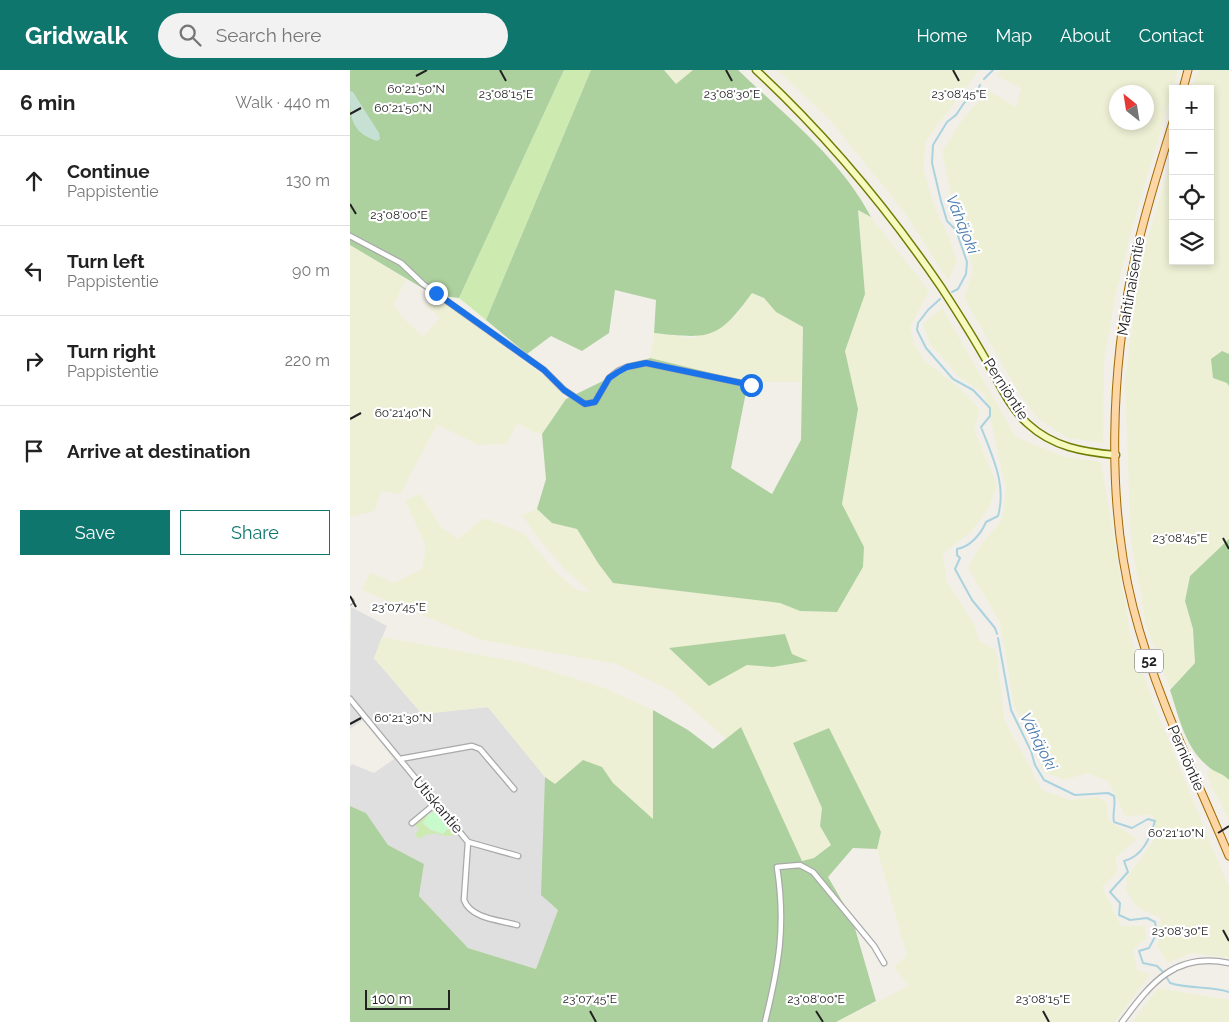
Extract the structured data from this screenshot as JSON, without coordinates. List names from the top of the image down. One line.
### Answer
{"streets":{"main road":["Mahtinaisentie","Perniöntie","52"],"street":["Utiskantie"]},"crossings":[["Mahtinaisentie","Perniöntie"]],"water":["Vähäjoki"],"scale_bar":"100 m","north":"top left","page":{"header":"Gridwalk","search":"Search here","nav":["Home","Map","About","Contact"],"heading":["6 min","Walk · 440 m"],"map_buttons":["+","−"],"list":[["Continue","Pappistentie","130 m"],["Turn left","Pappistentie","90 m"],["Turn right","Pappistentie","220 m"],"Arrive at destination"],"buttons":["Save","Share"],"scale":"100 m"},"coordinates":["60°21'50\"N","23°08'30\"E","23°08'45\"E","23°08'15\"E","23°08'00\"E","60°21'40\"N","23°07'45\"E","60°21'30\"N","60°21'10\"N"]}
